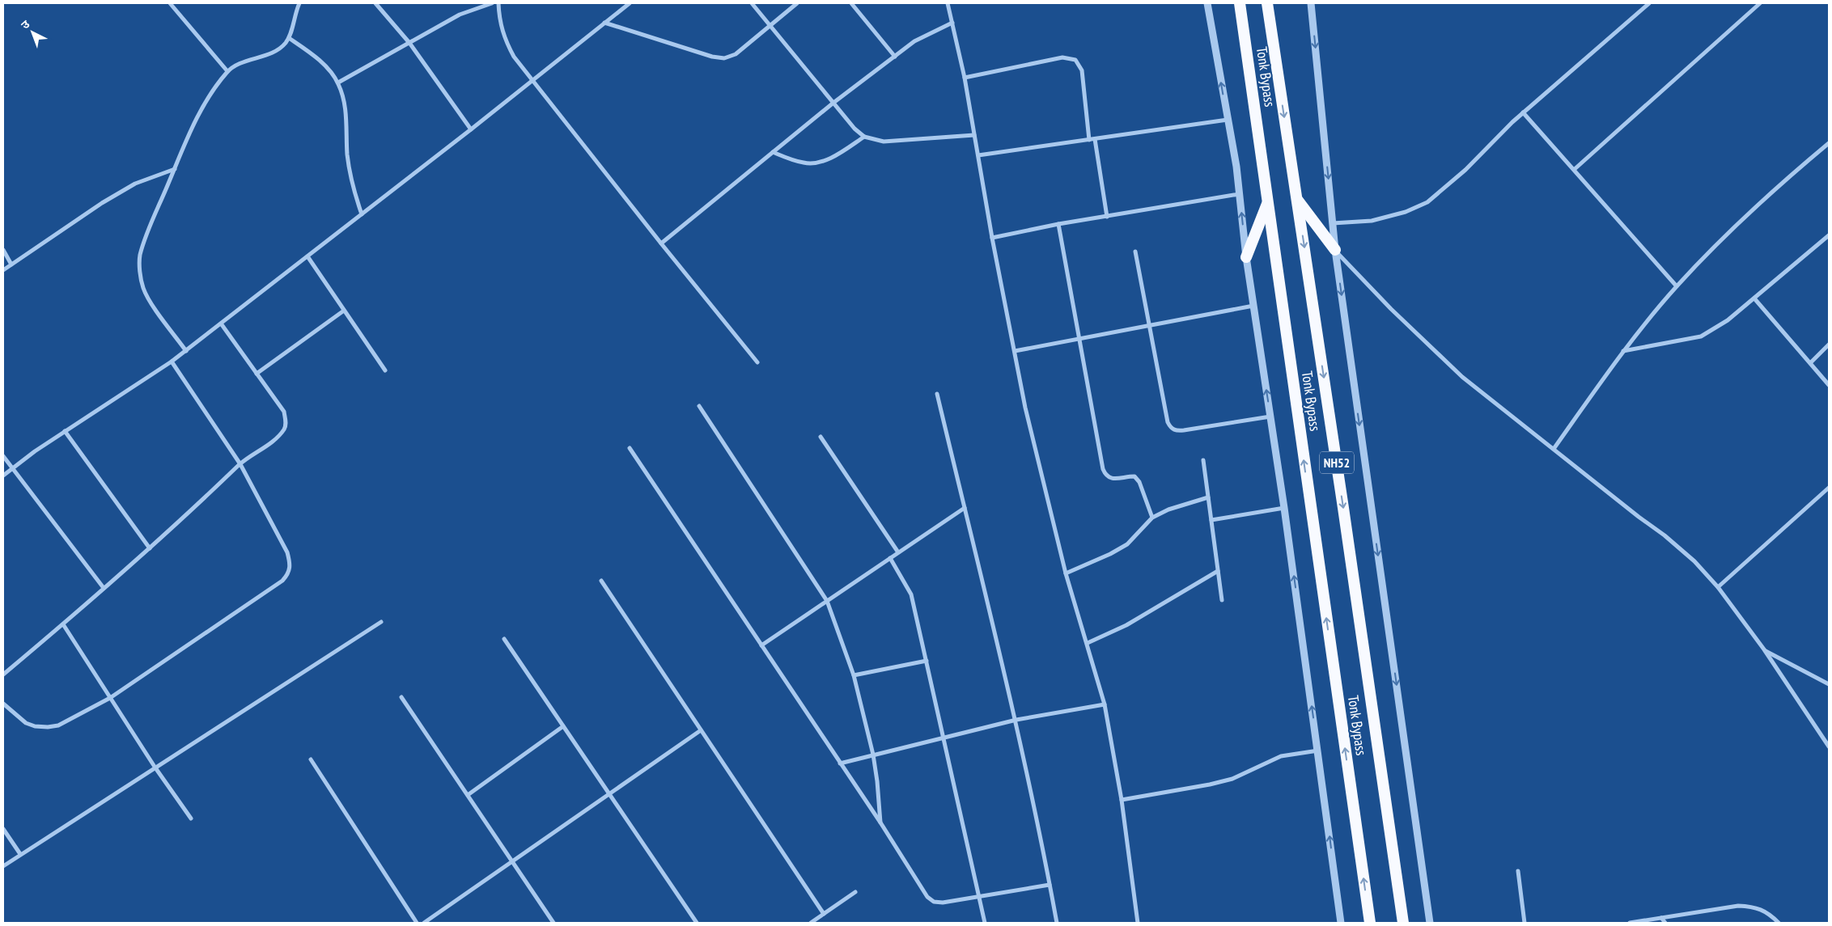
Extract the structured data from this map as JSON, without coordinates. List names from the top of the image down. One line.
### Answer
{"streets":{"highway":["Tonk Bypass","NH52"]},"north":"top left"}
